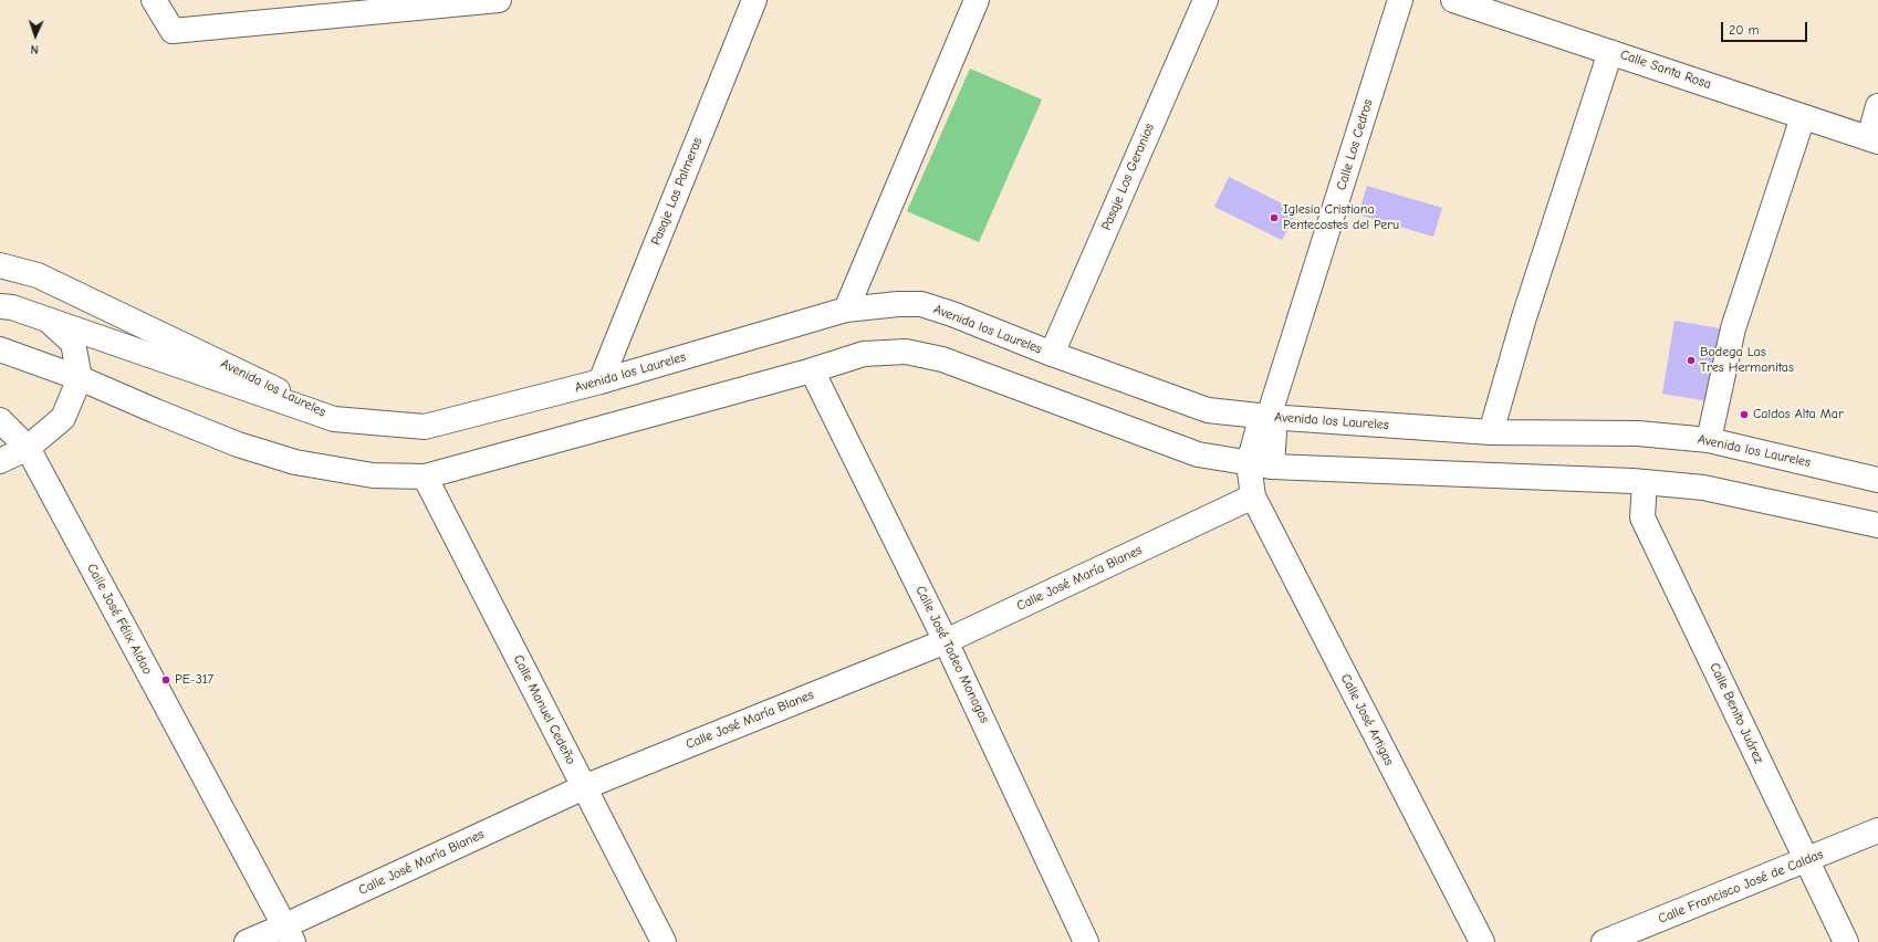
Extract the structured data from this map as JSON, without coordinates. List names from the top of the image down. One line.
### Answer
{"streets":{"street":["Calle Santa Rosa","Calle Los Cedros","Pasaje Los Geranios","Pasaje Las Palmeras","Avenida los Laureles","Calle José María Blanes","Calle José Félix Aldao","Calle José Tadeo Monagas","Calle Manuel Cedeño","Calle Benito Juárez","Calle José Artigas","Calle Francisco José de Caldas"]},"crossings":[["Calle Los Cedros","Avenida los Laureles"],["Calle Los Cedros","Calle José Artigas"],["Pasaje Los Geranios","Avenida los Laureles"],["Pasaje Las Palmeras","Avenida los Laureles"],["Avenida los Laureles","Calle José Artigas"],["Calle José María Blanes","Calle José Félix Aldao"],["Calle José María Blanes","Calle José Tadeo Monagas"],["Calle José María Blanes","Calle Manuel Cedeño"],["Calle José María Blanes","Calle José Artigas"],["Calle Benito Juárez","Calle Francisco José de Caldas"]],"places":["Iglesia Cristiana Pentecostes del Peru","Bodega Las Tres Hermanitas","Caldos Alta Mar","PE-317"],"scale_bar":"20 m","north":"bottom"}
